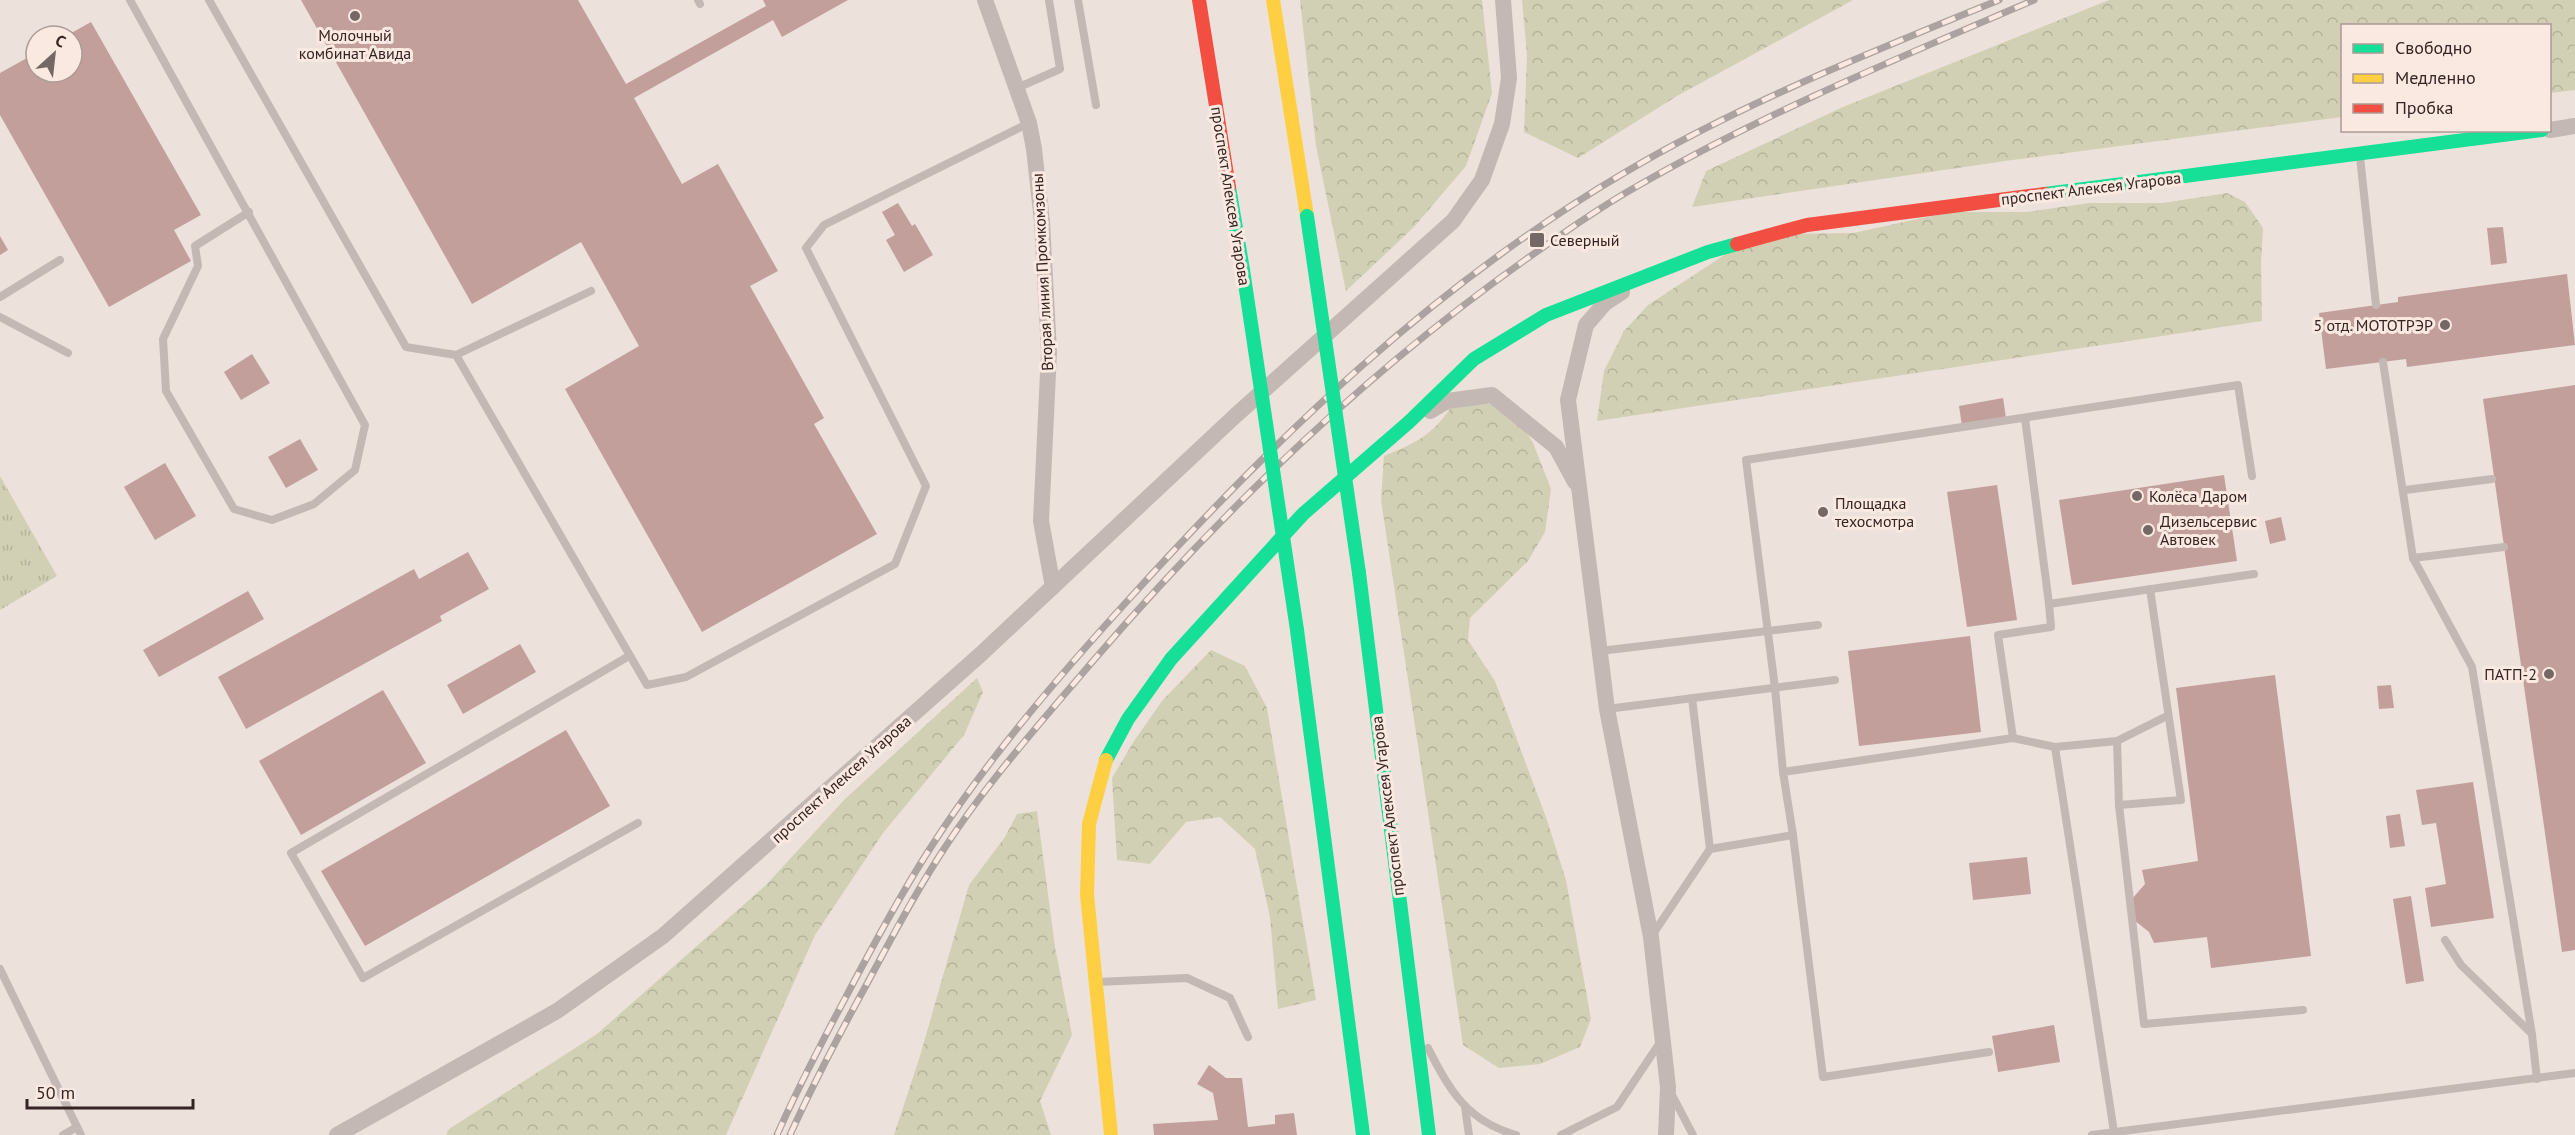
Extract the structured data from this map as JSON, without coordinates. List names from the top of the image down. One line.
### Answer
{"streets":{"main road":["проспект Алексея Угарова"],"street":["Вторая линия Промкомзоны"]},"crossings":[["проспект Алексея Угарова","Вторая линия Промкомзоны"]],"places":{"other":["Молочный комбинат Авида","5 отд. МОТОТРЭР","Колёса Даром","Площадка техосмотра","Дизельсервис Автовек","ПАТП-2"],"transit":["Северный"]},"legend":["Свободно","Медленно","Пробка"],"scale_bar":"50 m","north":"top right"}
